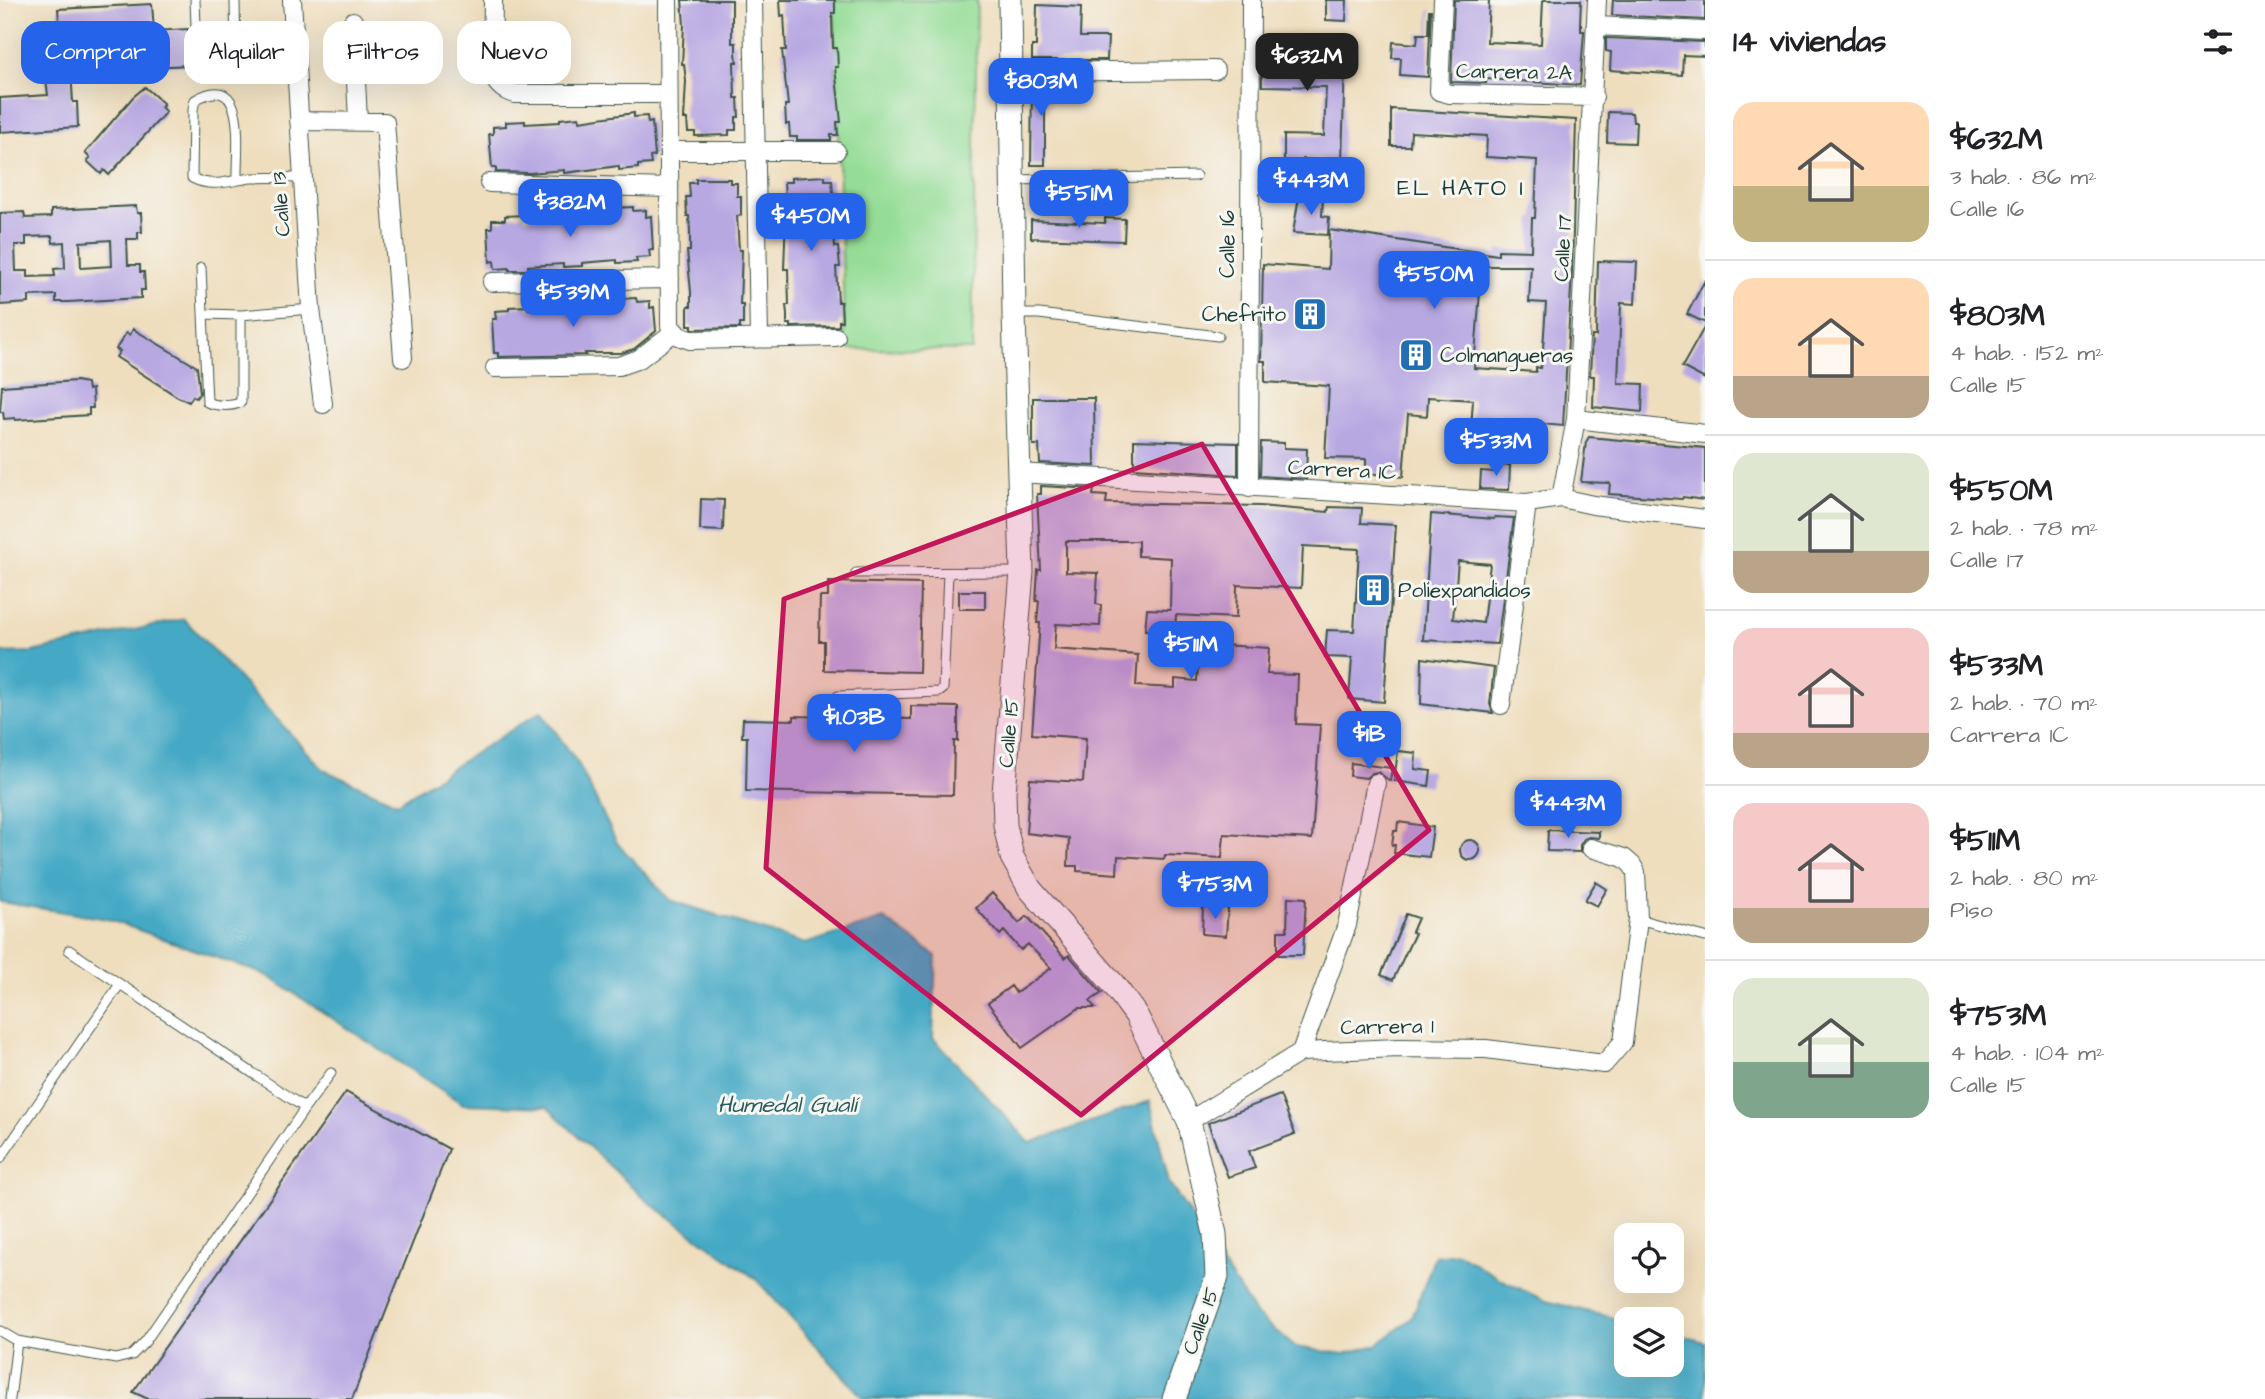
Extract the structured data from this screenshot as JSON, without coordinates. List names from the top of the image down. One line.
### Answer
{"streets":{"street":["Carrera 2A","Calle 13","Calle 16","Calle 17","Carrera 1C","Calle 15","Carrera 1"]},"crossings":[["Carrera 2A","Calle 17"],["Calle 16","Carrera 1C"],["Calle 17","Carrera 1C"],["Carrera 1C","Calle 15"],["Calle 15","Carrera 1"]],"districts":["EL HATO I"],"water":["Humedal Gualí"],"places":{"building":["Chefrito","Colmangueras","Poliexpandidos"]},"page":{"heading":"14 viviendas","chip":["Comprar","Alquilar","Filtros","Nuevo"],"price":["$632M","$803M","$443M","$551M","$382M","$450M","$550M","$539M","$533M","$511M","$1.03B","$1B","$443M","$753M"],"list":[{"name":"$632M","note":"3 hab. · 86 m² · Calle 16"},{"name":"$803M","note":"4 hab. · 152 m² · Calle 15"},{"name":"$550M","note":"2 hab. · 78 m² · Calle 17"},{"name":"$533M","note":"2 hab. · 70 m² · Carrera 1C"},{"name":"$511M","note":"2 hab. · 80 m² · Piso"},{"name":"$753M","note":"4 hab. · 104 m² · Calle 15"}]}}
